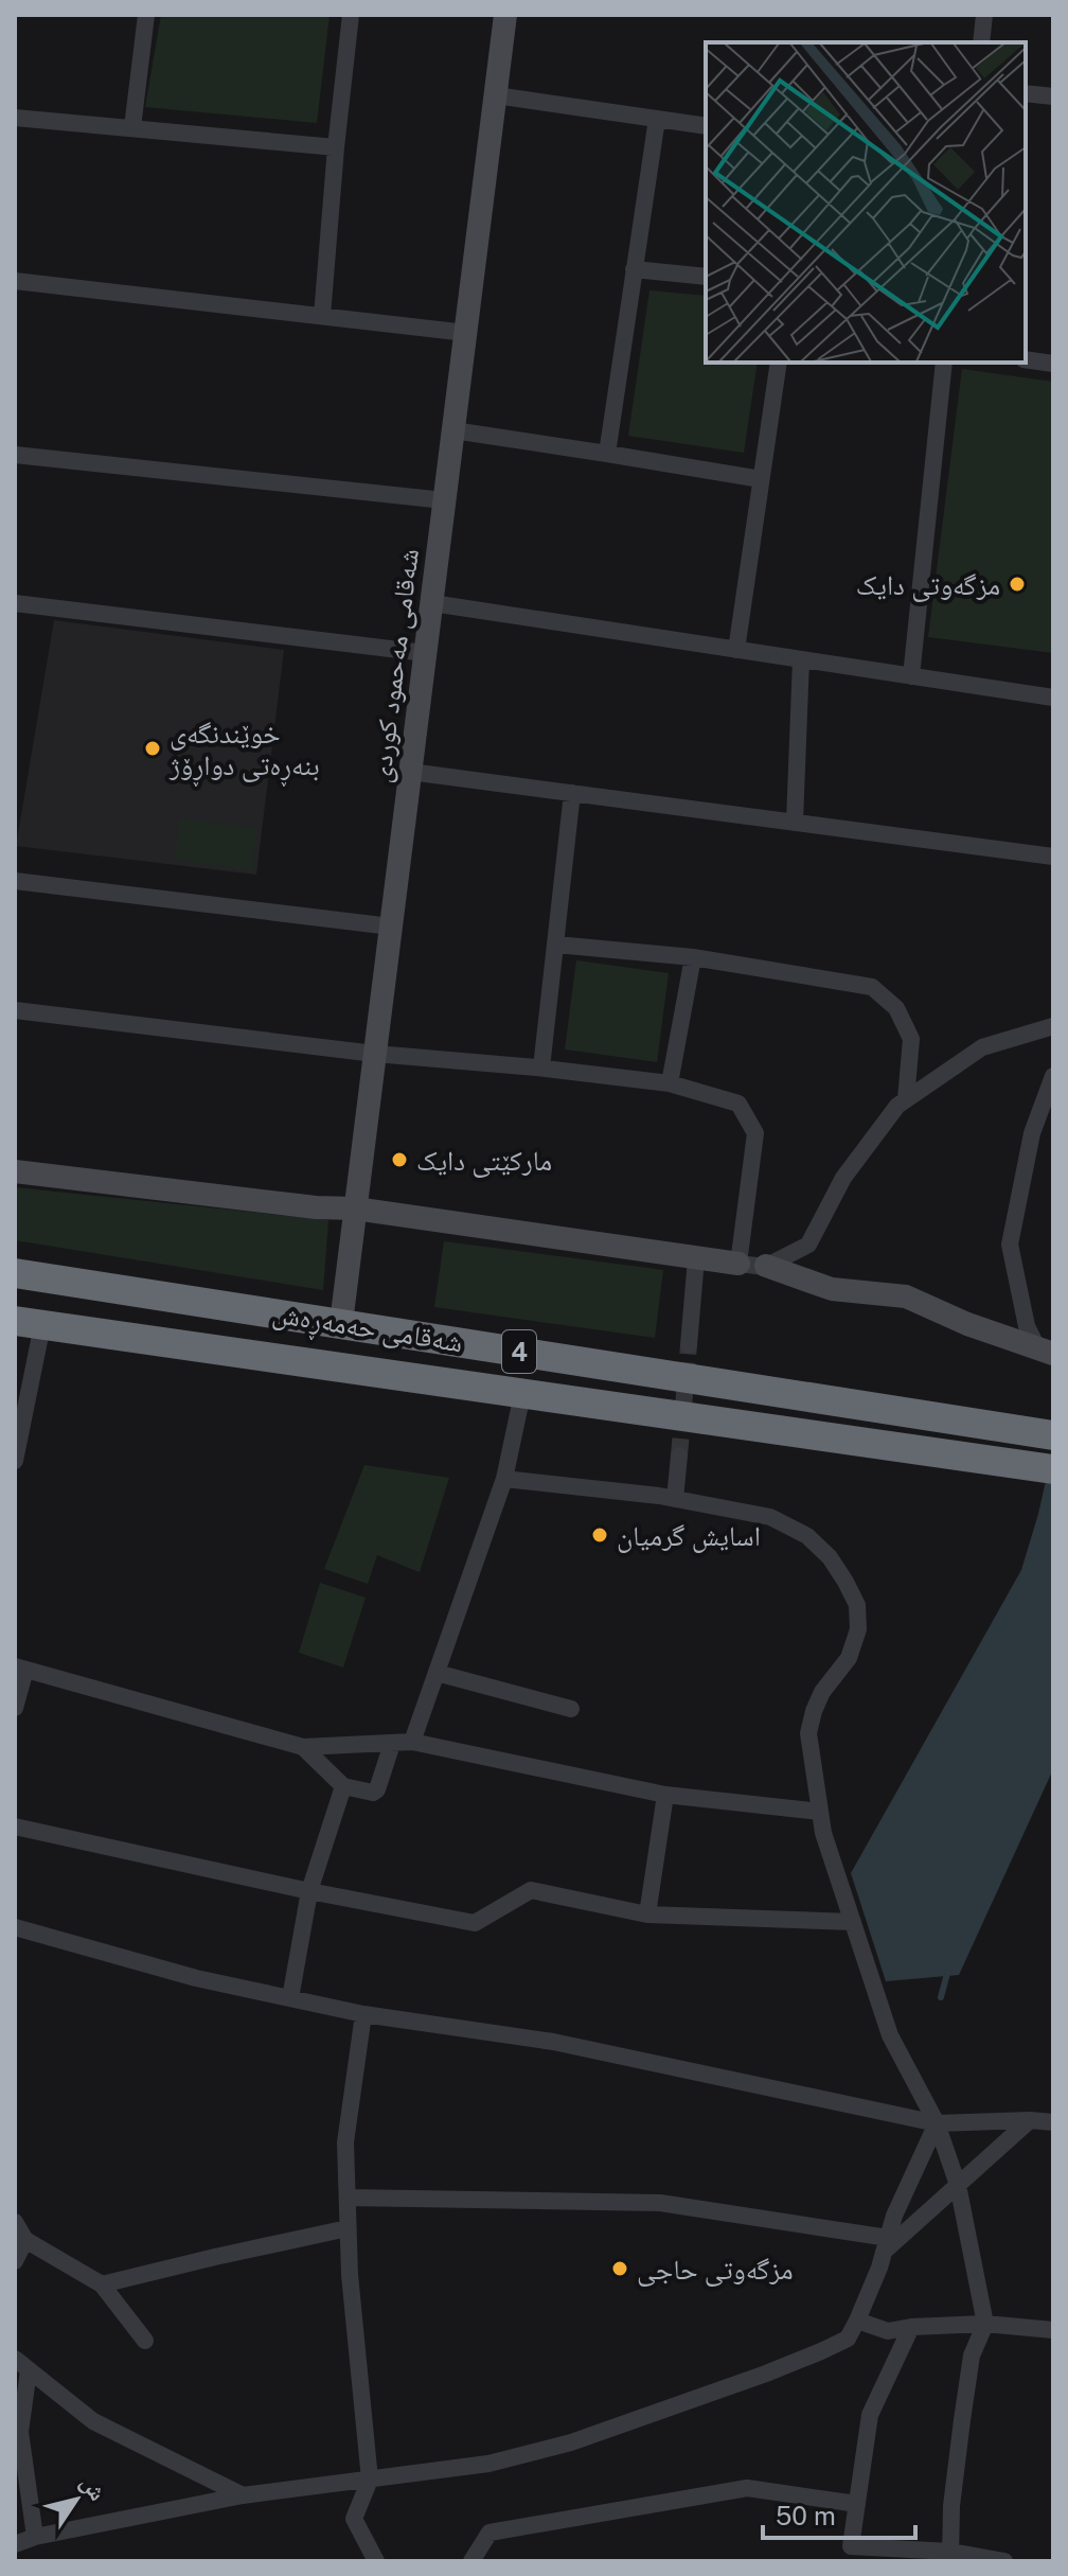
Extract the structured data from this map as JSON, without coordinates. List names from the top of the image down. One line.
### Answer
{"streets":{"highway":["شەقامی حەمەڕەش","4"],"street":["شەقامی مەحمود کوردی"]},"crossings":[["شەقامی مەحمود کوردی","شەقامی حەمەڕەش"]],"places":["مزگەوتی دایک","خوێندنگەی بنەڕەتی دواڕۆژ","مارکێتی دایک","اسايش گرميان","مزگەوتی حاجی"],"scale_bar":"50 m","north":"top right"}
